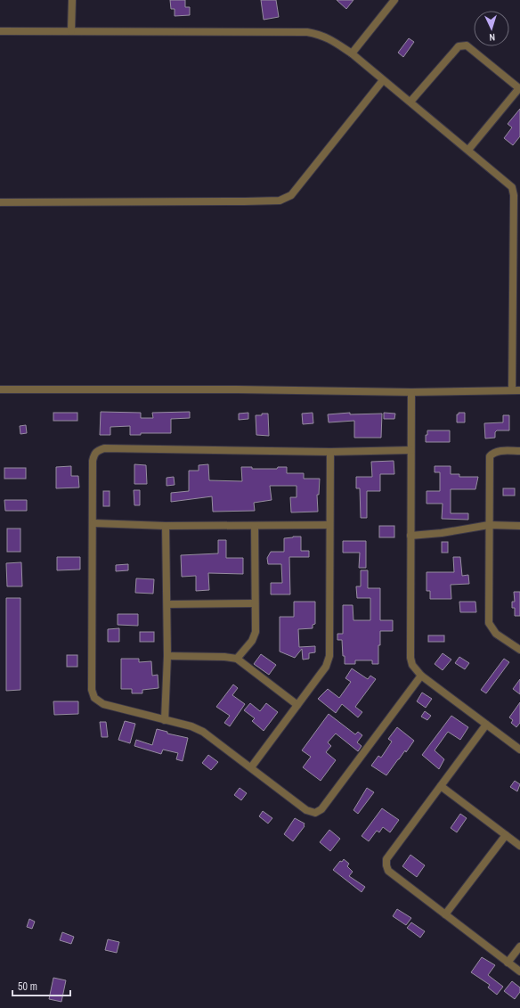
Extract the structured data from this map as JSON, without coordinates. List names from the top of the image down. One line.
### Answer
{"scale_bar":"50 m","north":"bottom"}
